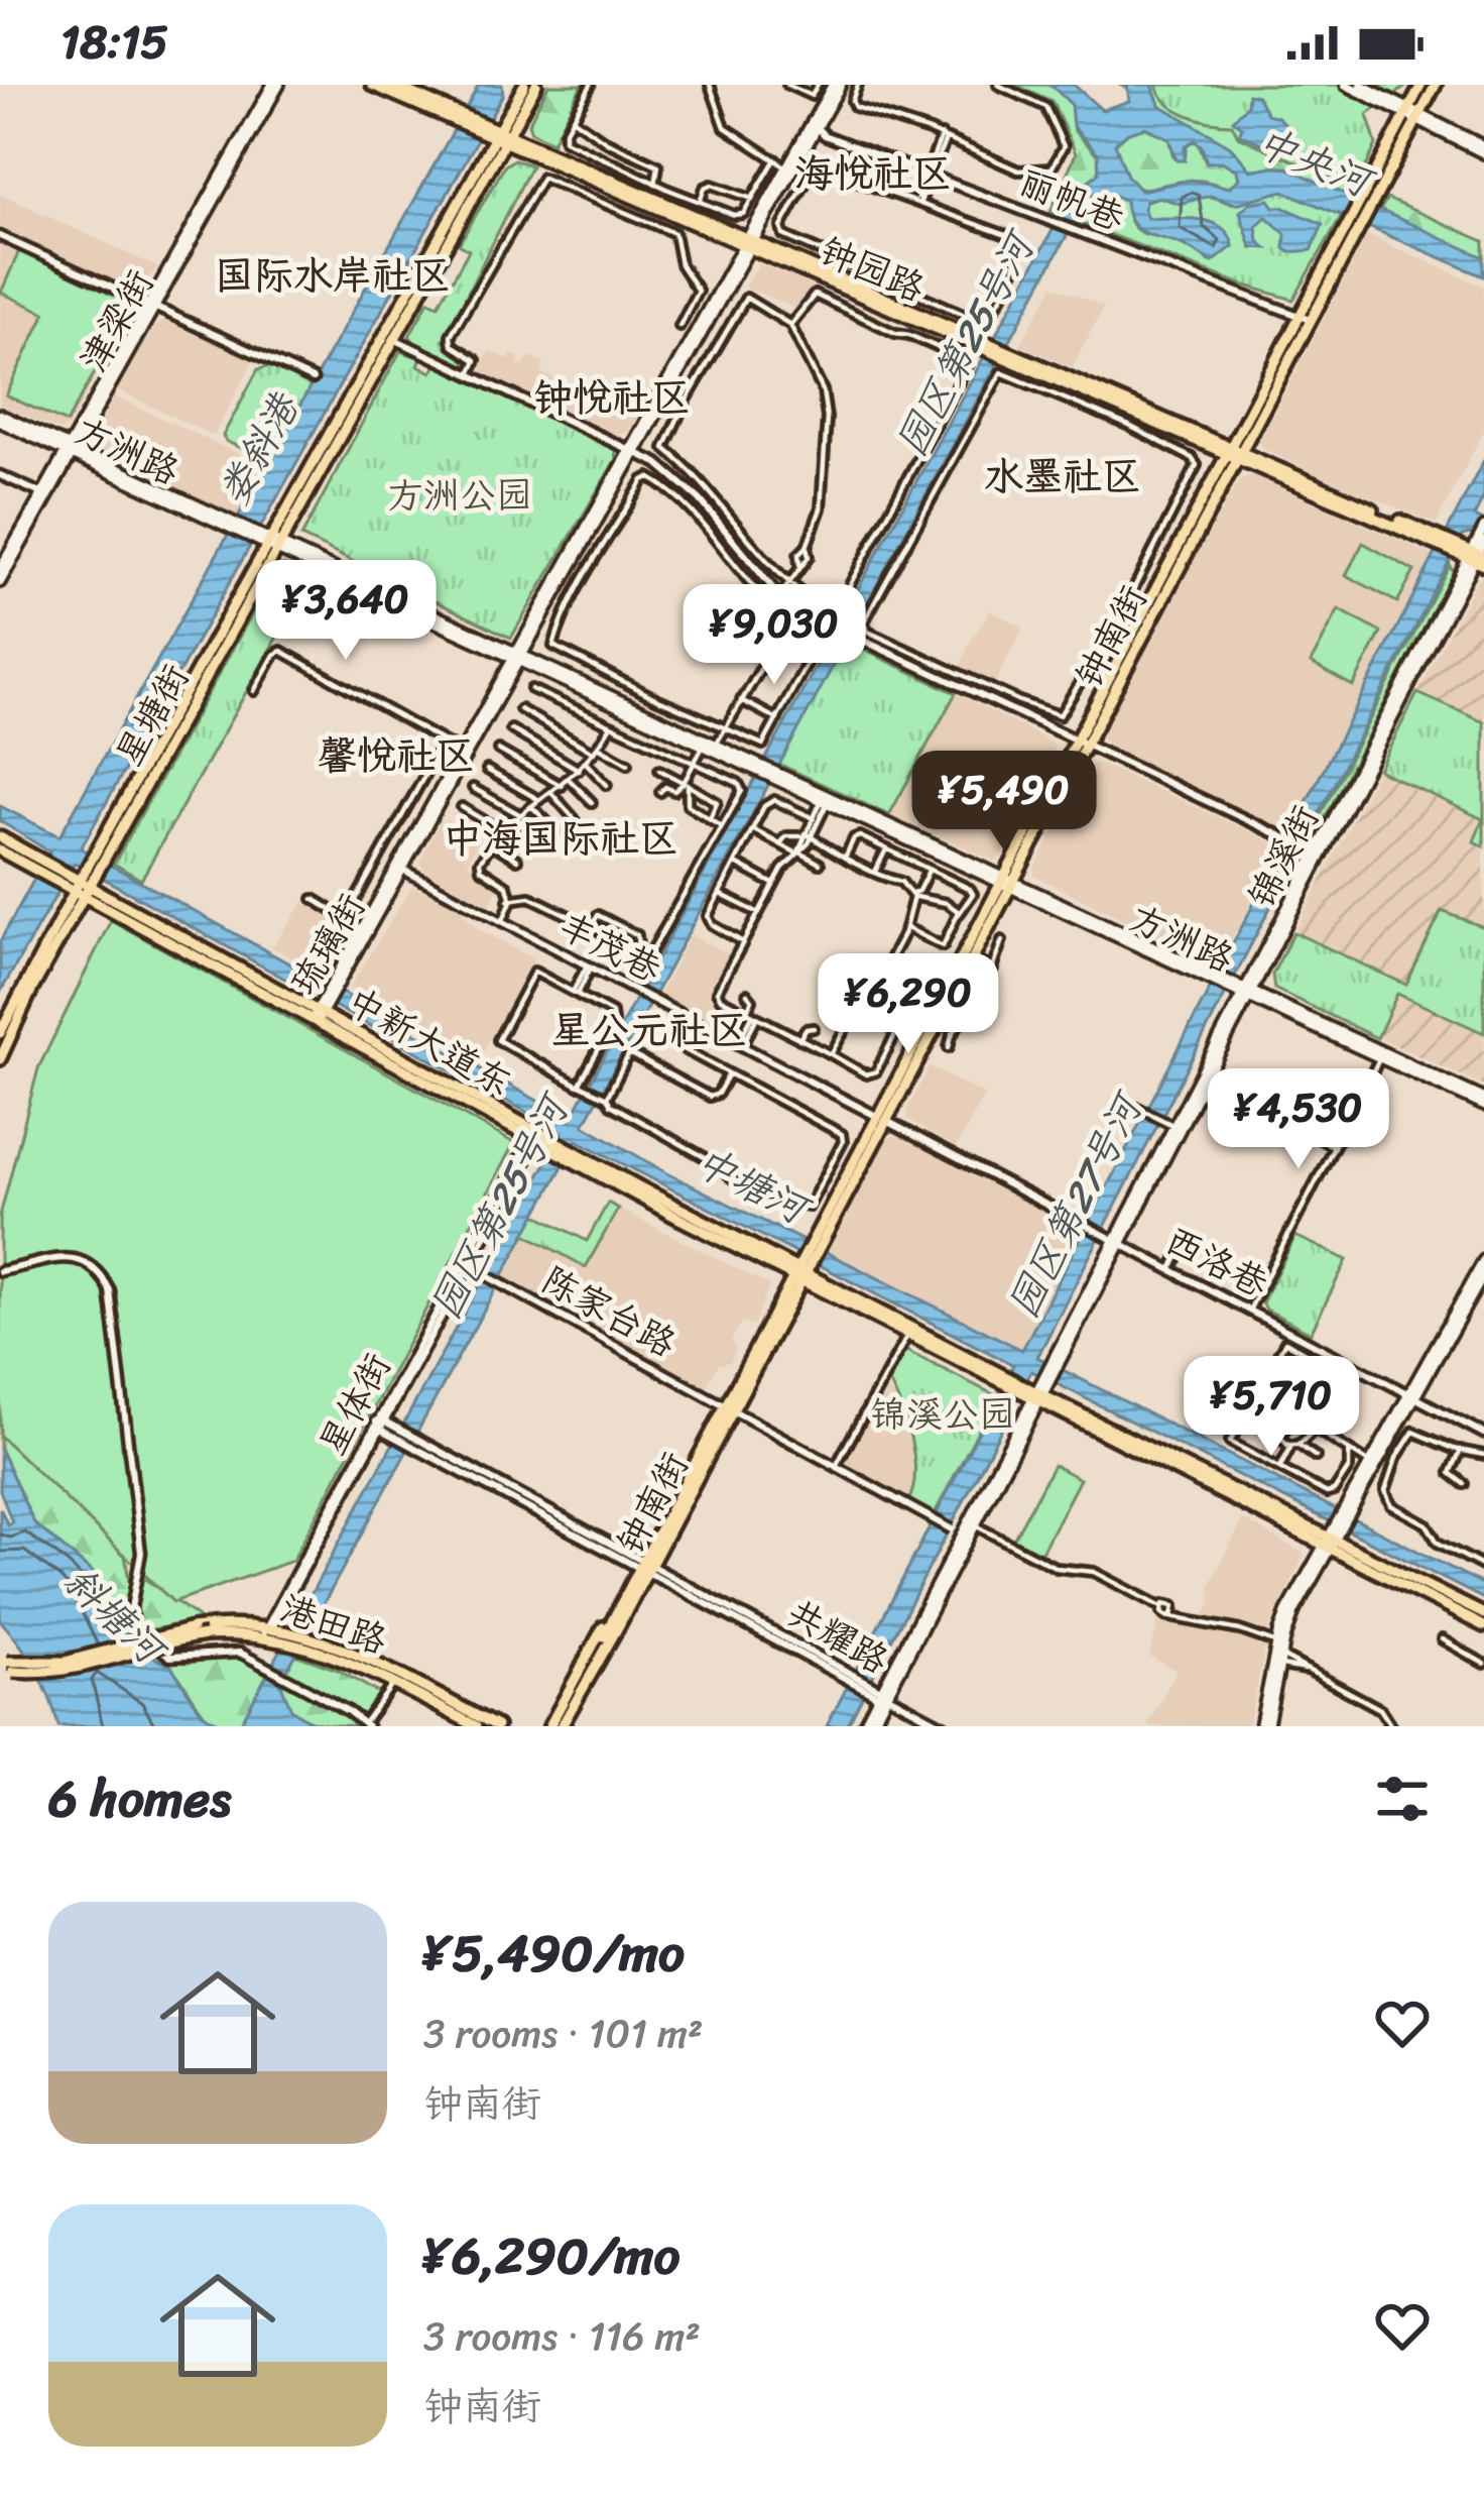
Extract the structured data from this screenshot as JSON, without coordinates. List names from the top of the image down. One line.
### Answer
{"streets":{"main road":["钟园路","津梁街","方洲路","钟南街","星塘街","锦溪街","琉璃街","中新大道东","港田路"],"street":["丽帆巷","丰茂巷","西洛巷","陈家台路","星体街","共耀路"]},"crossings":[["丽帆巷","钟南街"],["丽帆巷","琉璃街"],["钟园路","钟南街"],["钟园路","星塘街"],["钟园路","锦溪街"],["钟园路","琉璃街"],["津梁街","方洲路"],["方洲路","钟南街"],["方洲路","星塘街"],["方洲路","锦溪街"],["方洲路","琉璃街"],["钟南街","丰茂巷"],["钟南街","中新大道东"],["钟南街","陈家台路"],["钟南街","共耀路"],["星塘街","中新大道东"],["锦溪街","丰茂巷"],["锦溪街","中新大道东"],["锦溪街","西洛巷"],["锦溪街","陈家台路"],["锦溪街","共耀路"],["琉璃街","丰茂巷"],["琉璃街","中新大道东"],["丰茂巷","西洛巷"],["中新大道东","星体街"],["陈家台路","星体街"],["星体街","港田路"],["星体街","共耀路"]],"districts":["海悦社区","国际水岸社区","钟悦社区","水墨社区","馨悦社区","中海国际社区","星公元社区"],"water":["中央河","园区第25号河","娄斜港","中塘河","园区第27号河","斜塘河"],"parks":["方洲公园","锦溪公园"],"page":{"status":"18:15","price":["¥3,640","¥9,030","¥5,490","¥6,290","¥4,530","¥5,710"],"heading":"6 homes","list":[{"name":"¥5,490/mo","note":"3 rooms · 101 m² · 钟南街"},{"name":"¥6,290/mo","note":"3 rooms · 116 m² · 钟南街"}]}}
